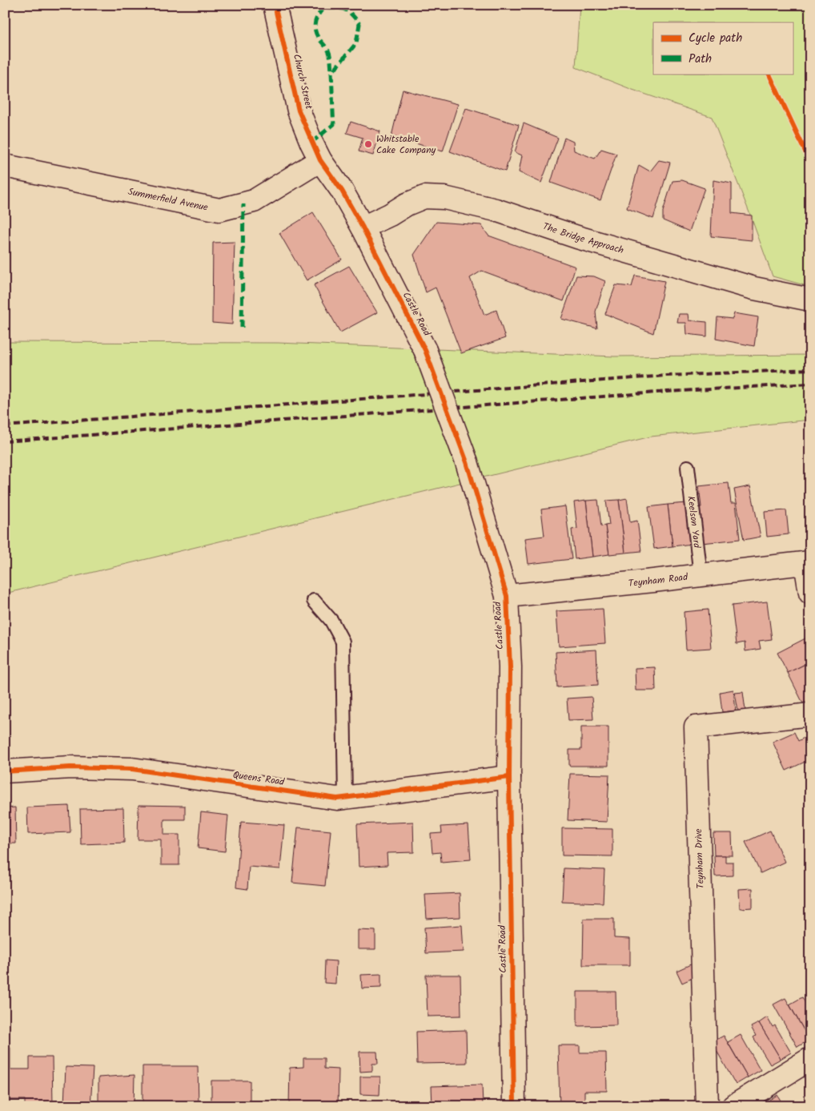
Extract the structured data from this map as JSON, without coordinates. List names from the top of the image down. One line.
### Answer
{"streets":{"street":["Church Street","Summerfield Avenue","The Bridge Approach","Castle Road","Teynham Road","Queens Road","Teynham Drive"],"lane":["Keelson Yard"]},"crossings":[["Church Street","Summerfield Avenue"],["Church Street","Castle Road"],["Summerfield Avenue","Castle Road"],["The Bridge Approach","Castle Road"],["Castle Road","Teynham Road"],["Castle Road","Queens Road"],["Keelson Yard","Teynham Road"]],"places":["Whitstable Cake Company"],"legend":["Cycle path","Path"]}
